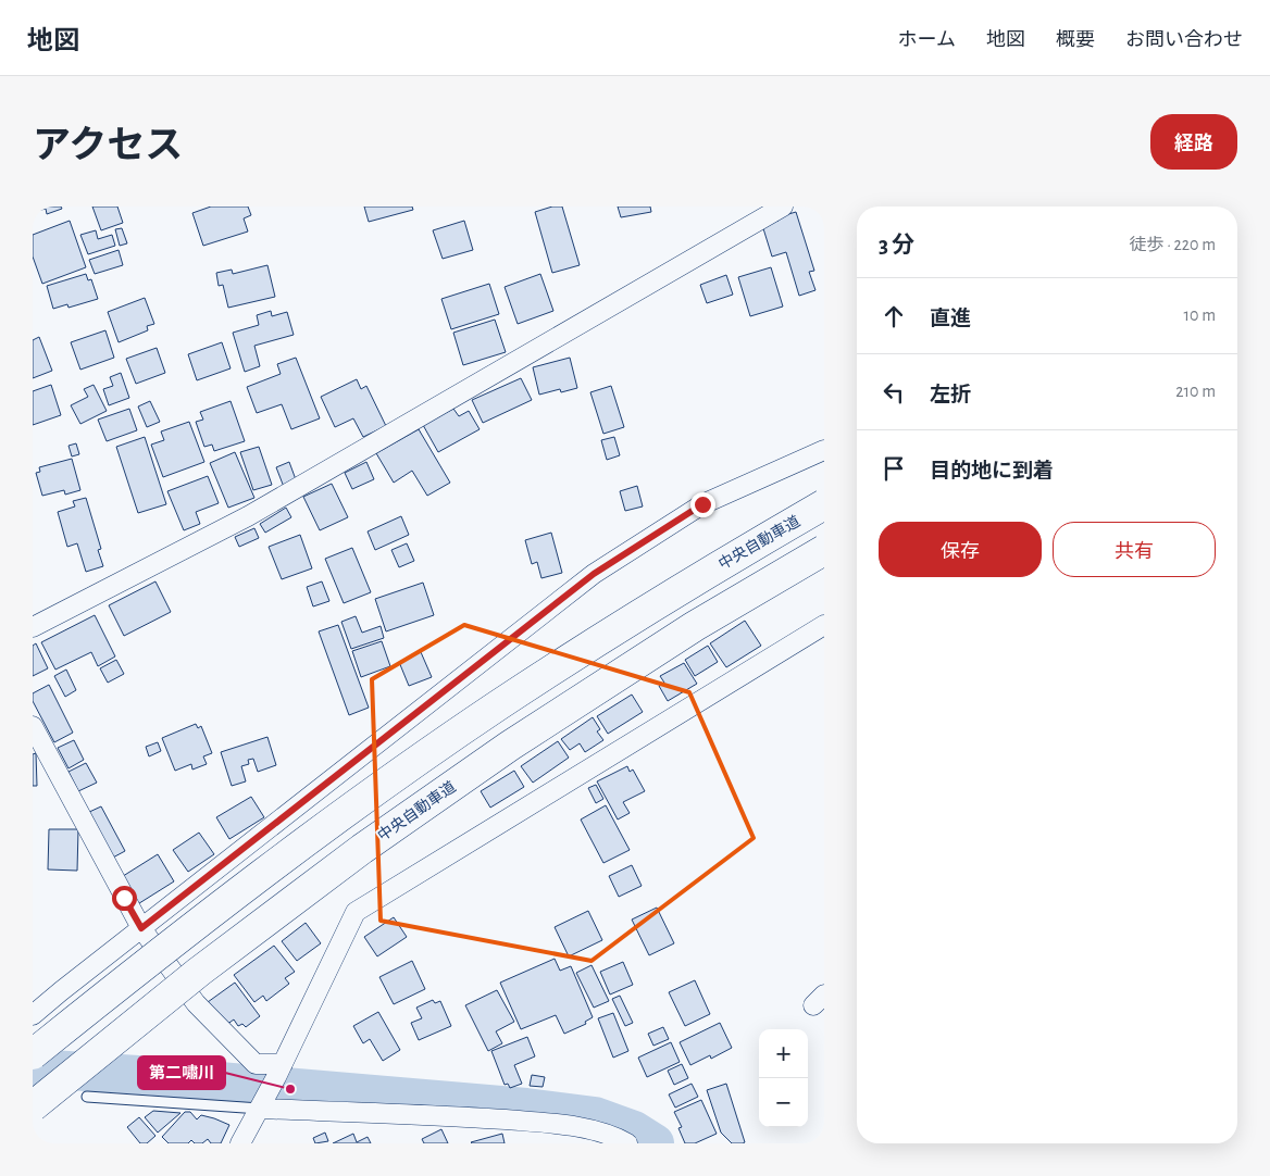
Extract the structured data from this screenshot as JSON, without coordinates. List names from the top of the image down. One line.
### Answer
{"streets":{"highway":["中央自動車道"]},"places":["第二嘯川"],"page":{"header":"地図","nav":["ホーム","地図","概要","お問い合わせ"],"title":"アクセス","buttons":["経路",["保存","共有"]],"heading":["3 分","徒歩 · 220 m"],"list":[["直進","10 m"],["左折","210 m"],"目的地に到着"],"map_buttons":["+","−"]}}
